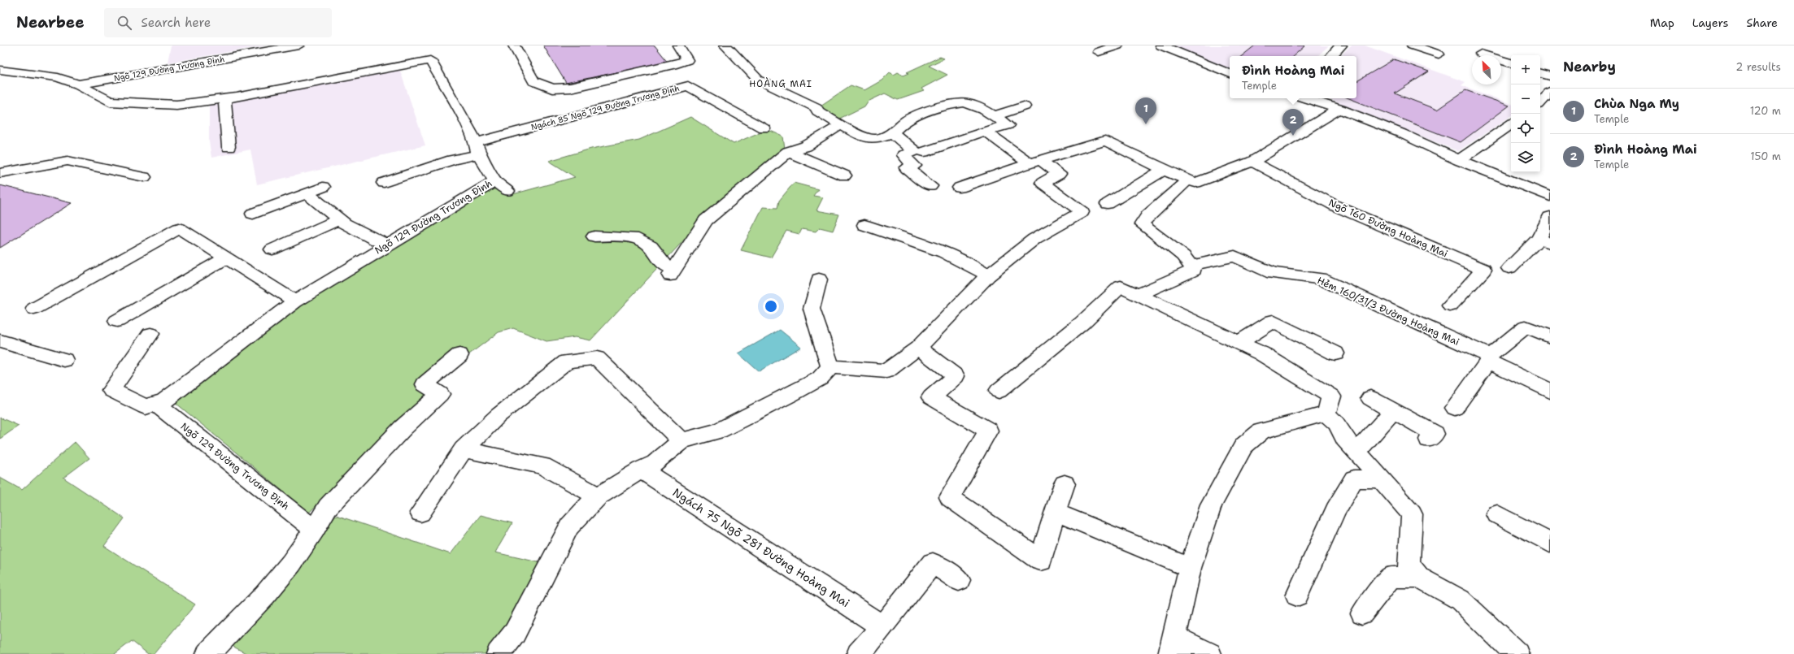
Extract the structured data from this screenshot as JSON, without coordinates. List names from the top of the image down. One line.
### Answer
{"streets":{"street":["Ngõ 129 Đường Trương Định","Ngách 85 Ngõ 129 Đường Trương Định","Ngõ 160 Đường Hoàng Mai","Hẻm 160/31/3 Đường Hoàng Mai","Ngách 75 Ngõ 281 Đường Hoàng Mai"]},"crossings":[["Ngõ 129 Đường Trương Định","Ngách 85 Ngõ 129 Đường Trương Định"]],"districts":["HOÀNG MAI"],"north":"top left","page":{"header":"Nearbee","search":"Search here","nav":["Map","Layers","Share"],"heading":["Nearby","2 results"],"map_buttons":["+","−"],"popup":["Đình Hoàng Mai","Temple"],"list":[{"mark":"1","name":"Chùa Nga My","note":"Temple","value":"120 m"},{"mark":"2","name":"Đình Hoàng Mai","note":"Temple","value":"150 m"}],"pins":["1","2"]}}
